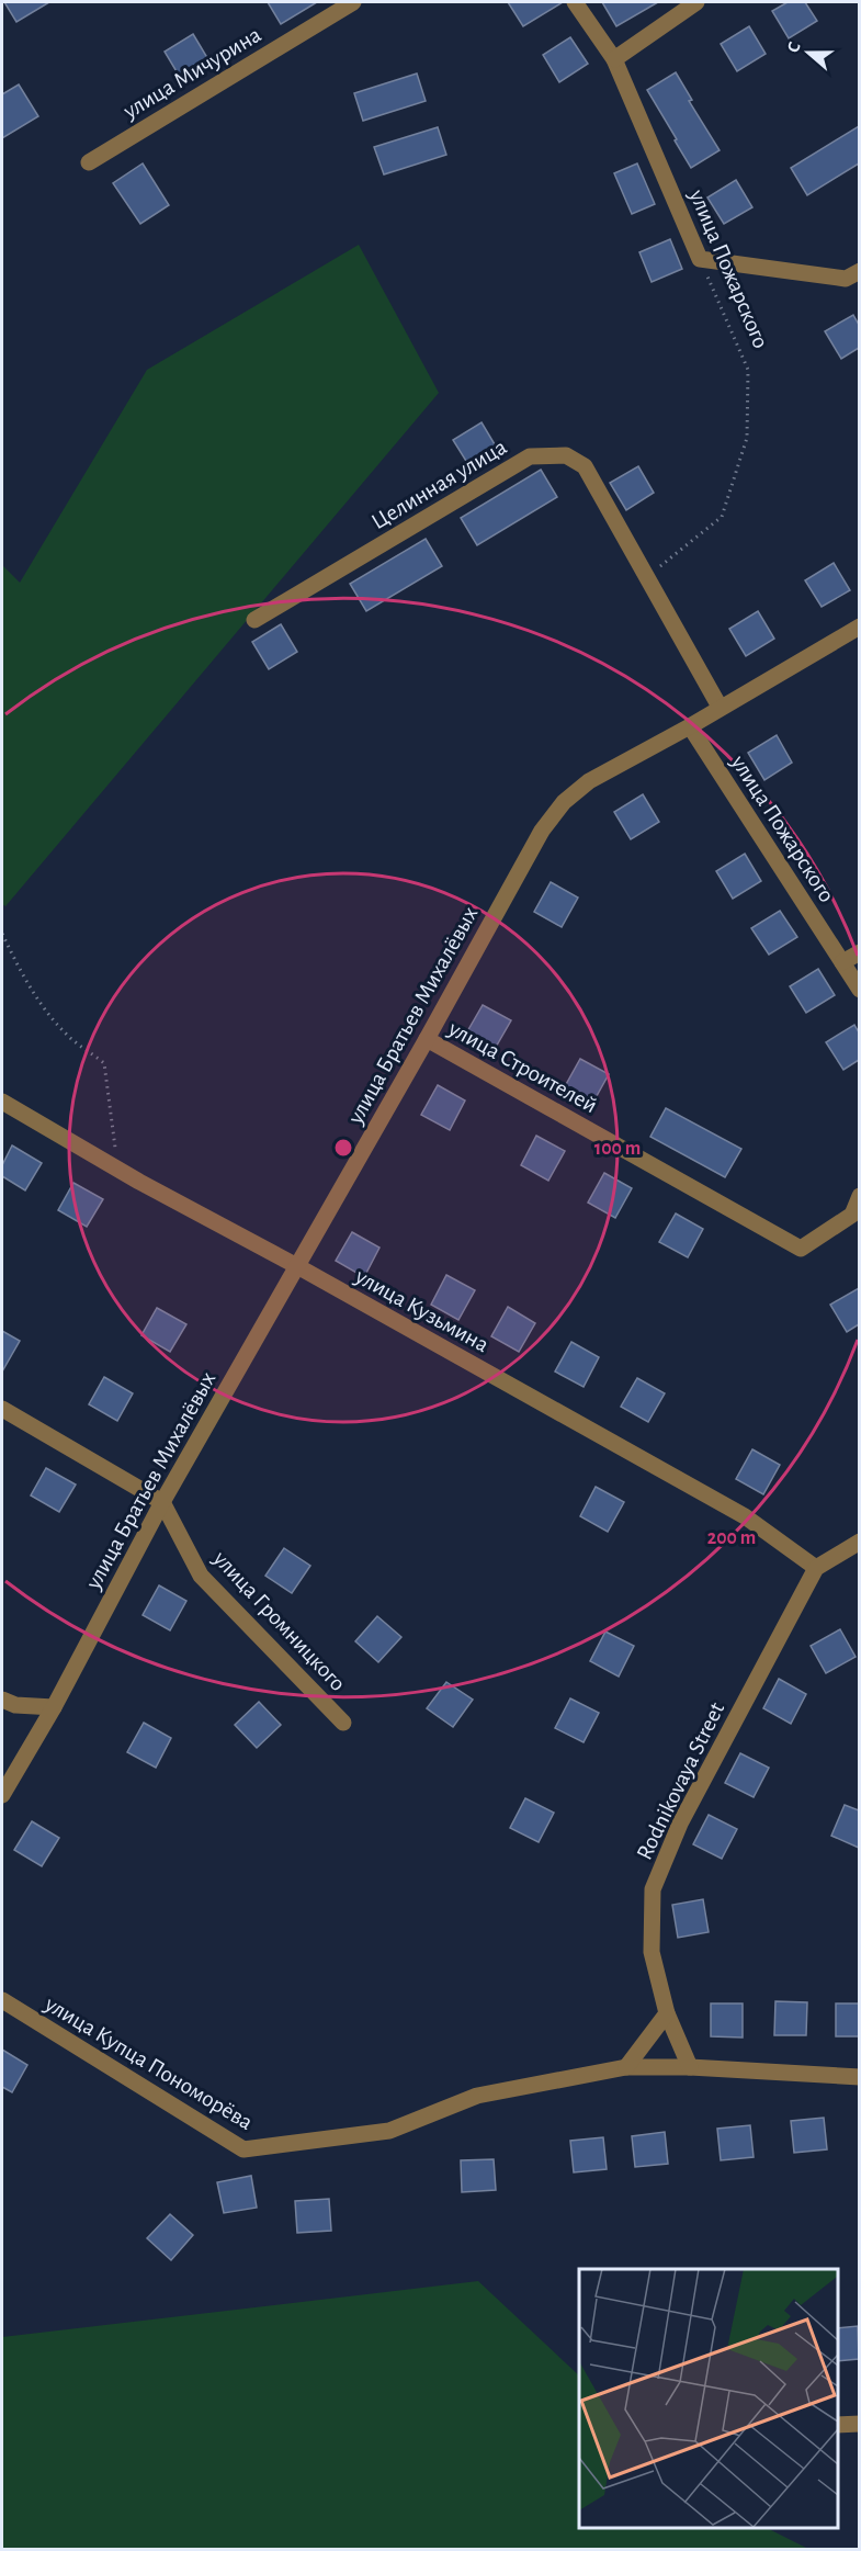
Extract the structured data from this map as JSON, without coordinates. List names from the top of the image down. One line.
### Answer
{"streets":{"street":["улица Мичурина","улица Пожарского","Целинная улица","улица Братьев Михалёвых","улица Строителей","улица Кузьмина","улица Громницкого","Rodnikovaya Street","улица Купца Пономорёва"]},"crossings":[["улица Пожарского","Целинная улица"],["улица Пожарского","улица Братьев Михалёвых"],["Целинная улица","улица Братьев Михалёвых"],["улица Братьев Михалёвых","улица Строителей"],["улица Братьев Михалёвых","улица Кузьмина"],["улица Братьев Михалёвых","улица Громницкого"],["улица Кузьмина","Rodnikovaya Street"],["Rodnikovaya Street","улица Купца Пономорёва"]],"north":"left","rings":["100 m","200 m"]}
